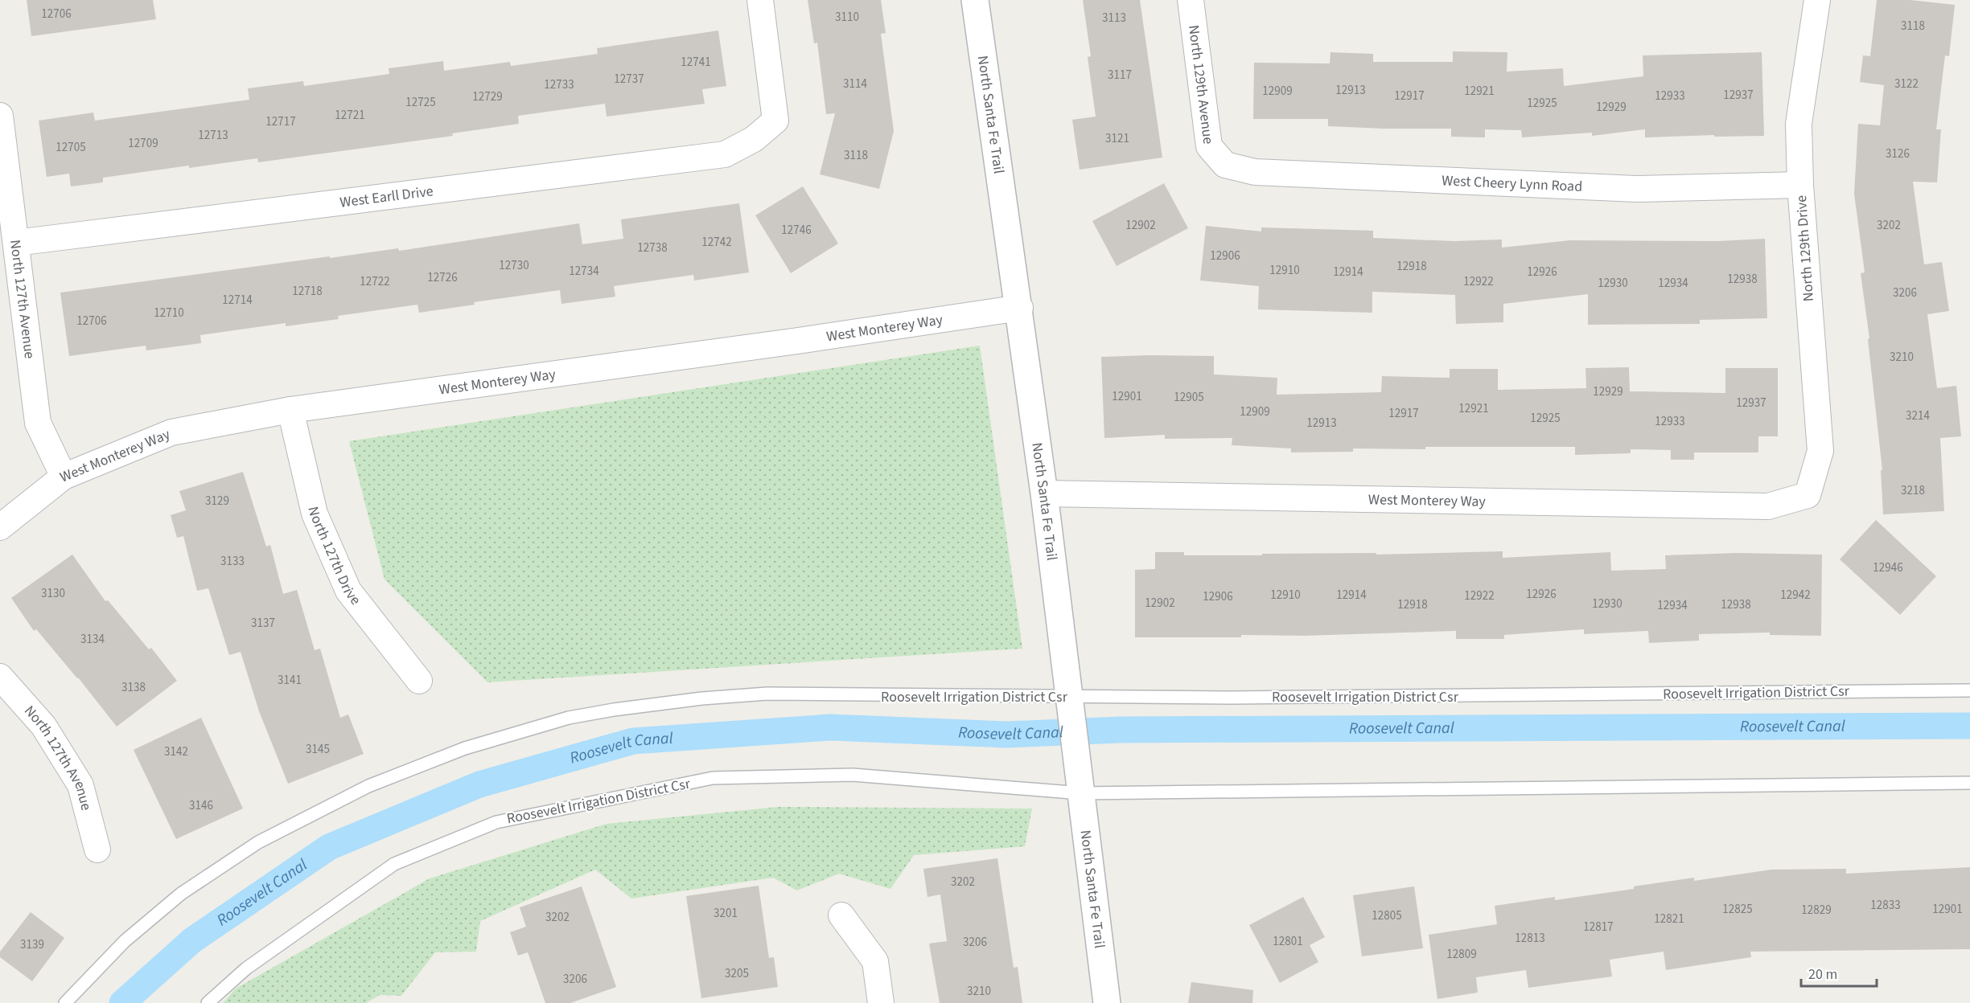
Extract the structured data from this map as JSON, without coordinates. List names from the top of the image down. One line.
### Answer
{"streets":{"street":["North 129th Avenue","North Santa Fe Trail","West Cheery Lynn Road","West Earll Drive","North 129th Drive","North 127th Avenue","West Monterey Way","North 127th Drive"],"lane":["Roosevelt Irrigation District Csr"]},"crossings":[["North 129th Avenue","West Cheery Lynn Road"],["North Santa Fe Trail","West Monterey Way"],["North Santa Fe Trail","Roosevelt Irrigation District Csr"],["West Cheery Lynn Road","North 129th Drive"],["West Earll Drive","North 127th Avenue"],["North 129th Drive","West Monterey Way"],["North 127th Avenue","West Monterey Way"],["West Monterey Way","North 127th Drive"]],"water":["Roosevelt Canal"],"house_numbers":["12706","3110","3113","3118","12741","3117","12737","3114","3122","12733","12913","12909","12921","12937","12917","12933","12729","12725","12925","12929","12721","12717","12713","3121","12709","12705","3126","3118","12902","3202","12746","12742","12738","12906","12730","12918","12910","12734","12914","12926","12726","12938","12722","12922","12930","12934","12718","3206","12714","12710","12706","3210","12929","12901","12905","12937","12921","12909","12917","3214","12925","12933","12913","3218","3129","3133","12946","3130","12926","12910","12914","12942","12922","12906","12902","12930","12918","12938","12934","3137","3134","3141","3138","3145","3142","3146","3202","12833","12825","12901","12829","3201","12805","3202","12821","12817","12813","12801","3206","3139","12809","3205","3206","3210"],"scale_bar":"20 m"}
